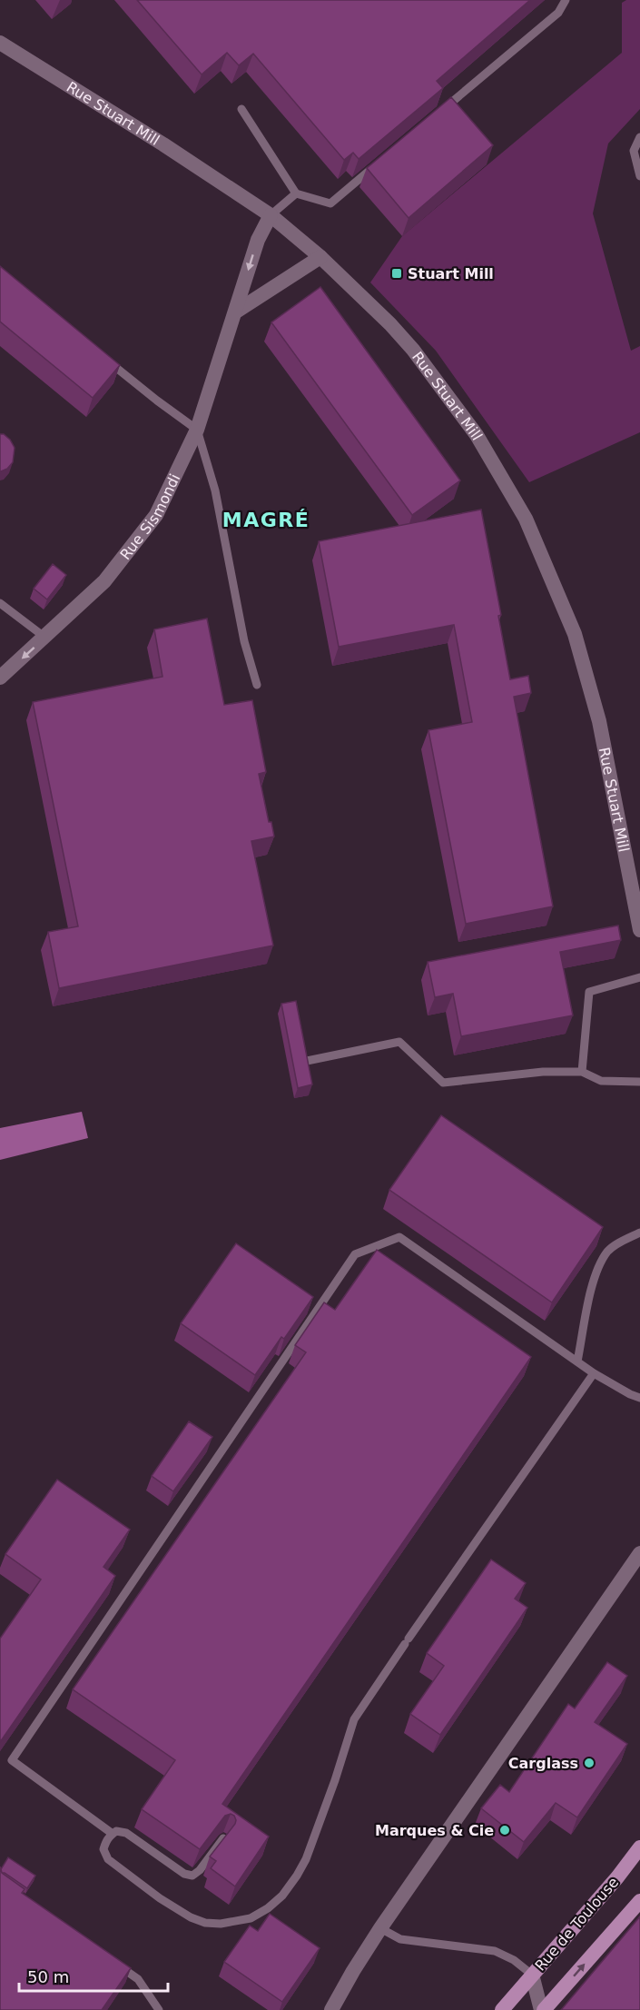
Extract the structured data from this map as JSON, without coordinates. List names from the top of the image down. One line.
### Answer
{"streets":{"main road":["Rue de Toulouse"],"street":["Rue Stuart Mill","Rue Sismondi"]},"crossings":[["Rue Stuart Mill","Rue Sismondi"]],"districts":["MAGRÉ"],"places":{"transit":["Stuart Mill"],"other":["Carglass","Marques & Cie"]},"scale_bar":"50 m"}
